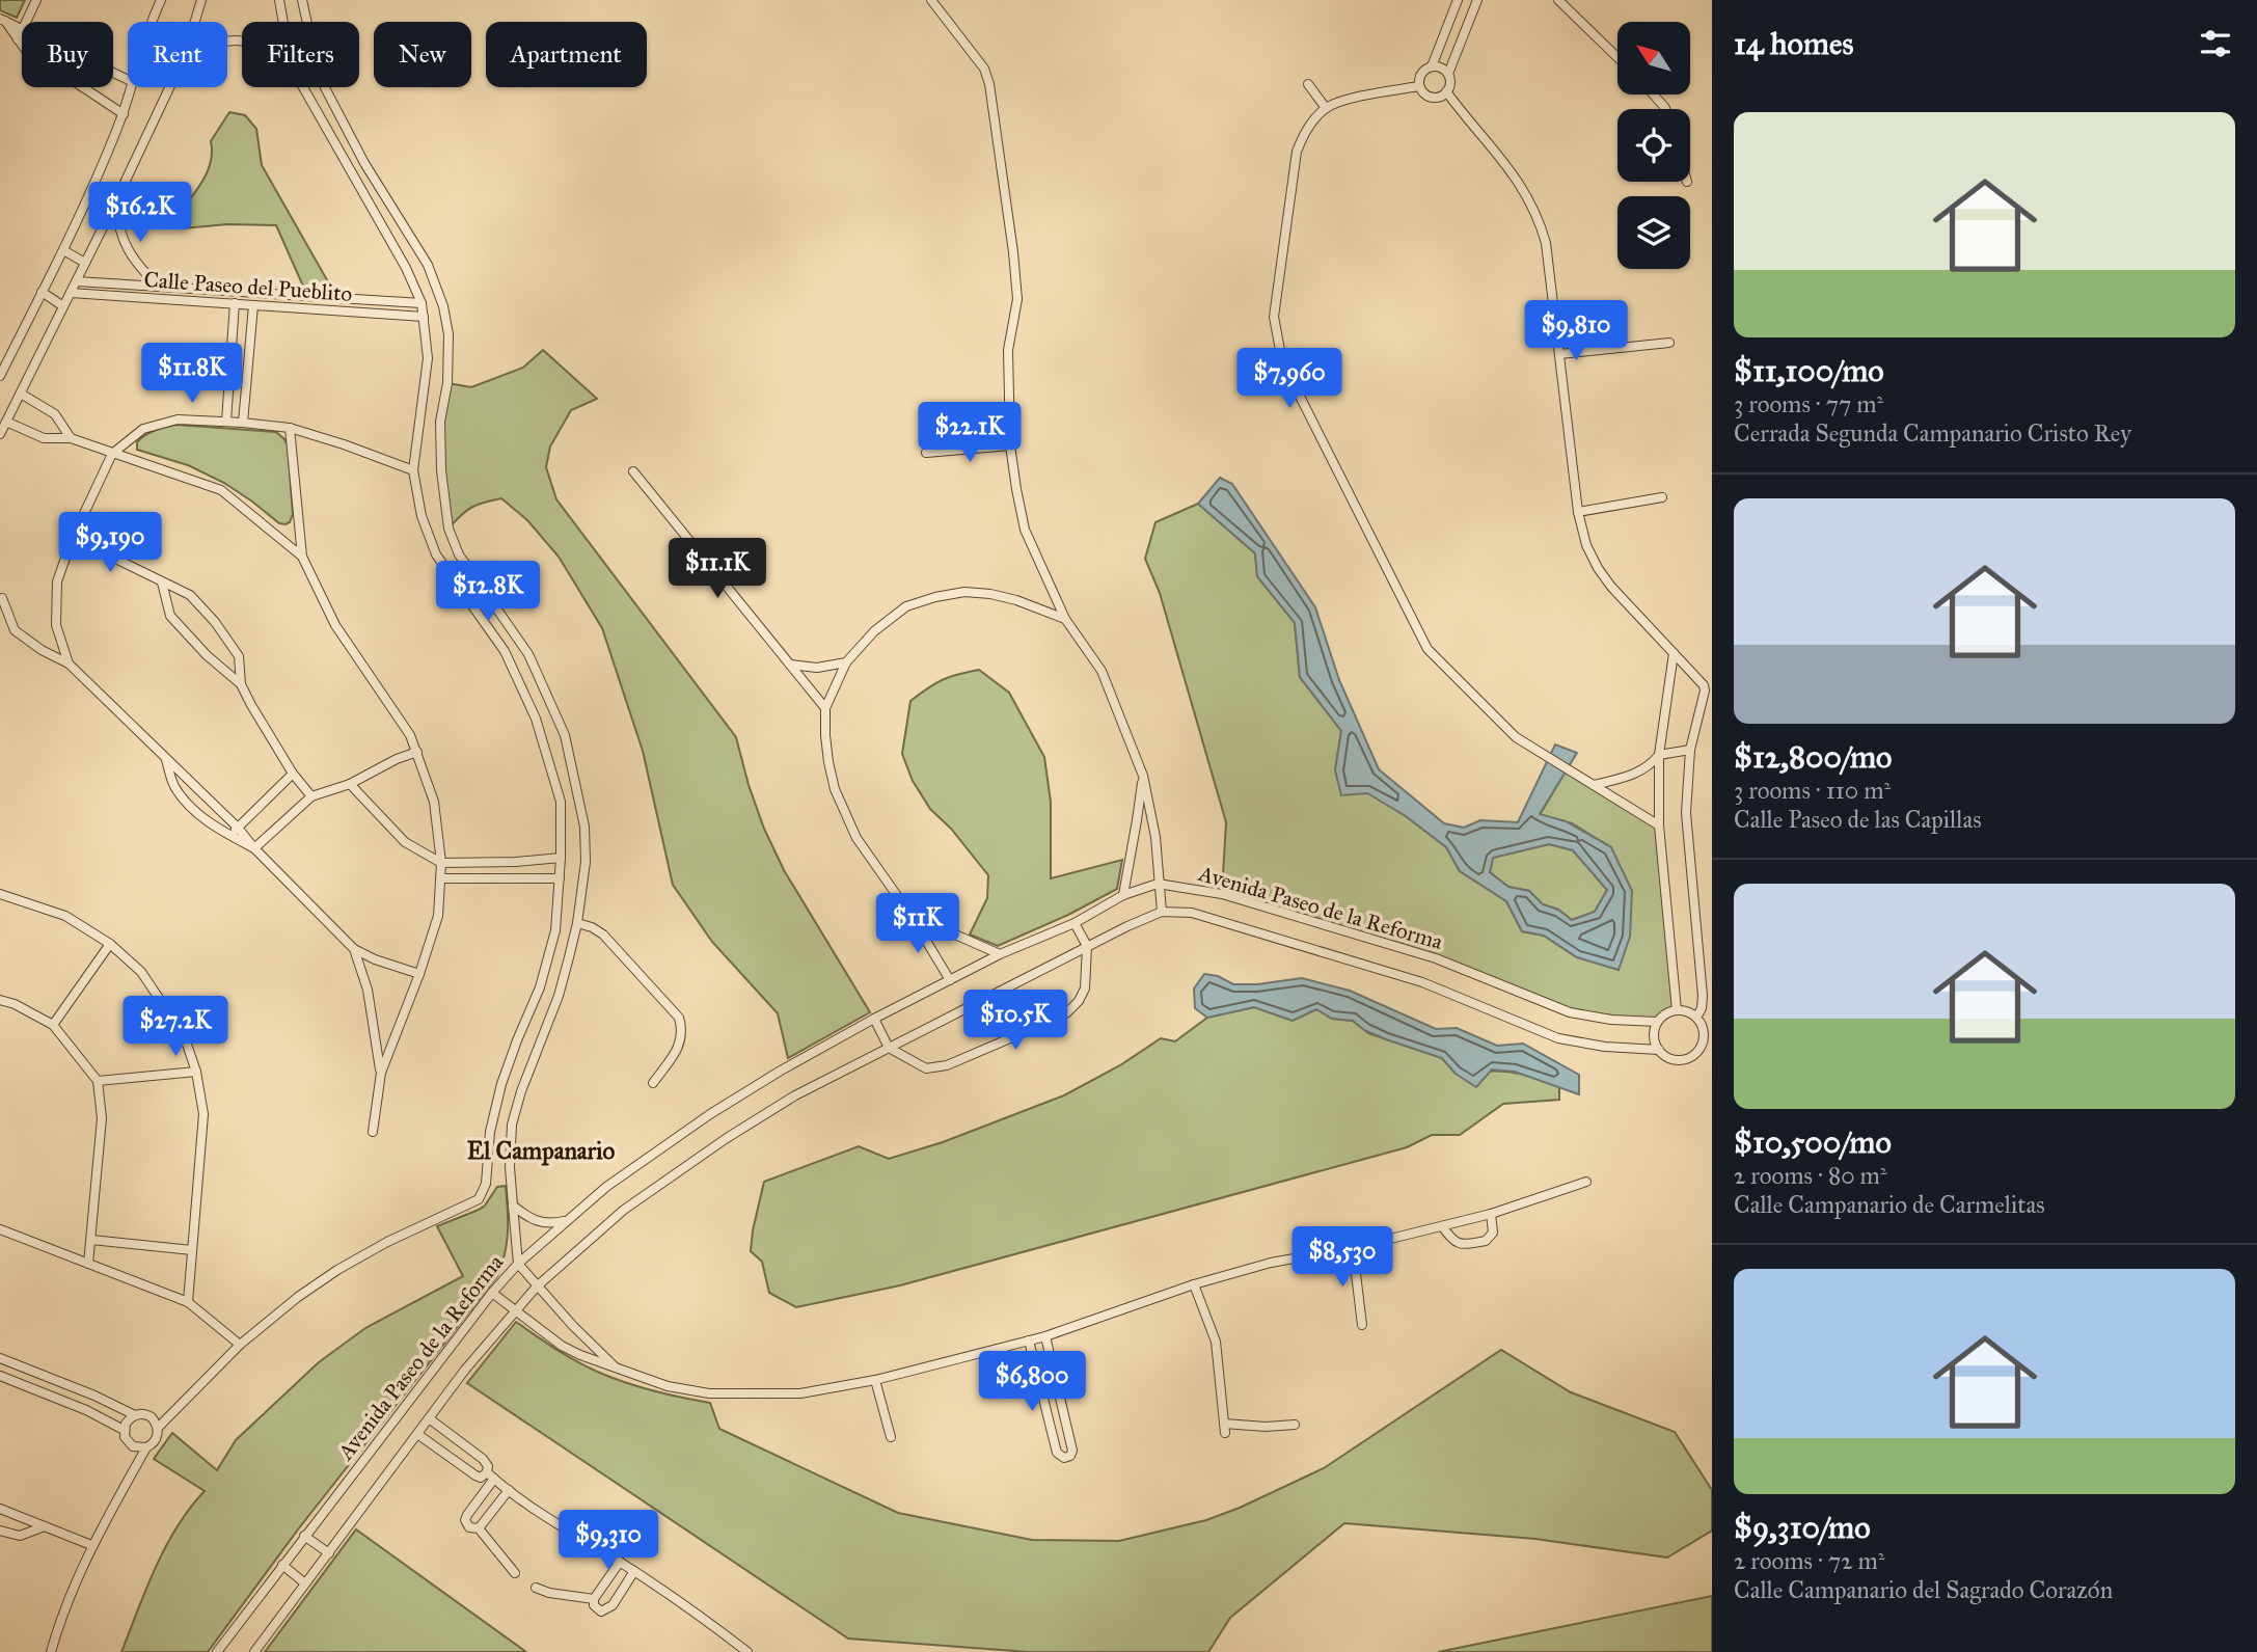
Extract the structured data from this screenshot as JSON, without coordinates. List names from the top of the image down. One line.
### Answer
{"streets":{"street":["Calle Paseo del Pueblito","Avenida Paseo de la Reforma"]},"districts":["El Campanario"],"north":"top left","page":{"heading":"14 homes","chip":["Buy","Rent","Filters","New","Apartment"],"list":[{"name":"$11,100/mo","note":"3 rooms · 77 m² · Cerrada Segunda Campanario Cristo Rey"},{"name":"$12,800/mo","note":"3 rooms · 110 m² · Calle Paseo de las Capillas"},{"name":"$10,500/mo","note":"2 rooms · 80 m² · Calle Campanario de Carmelitas"},{"name":"$9,310/mo","note":"2 rooms · 72 m² · Calle Campanario del Sagrado Corazón"}],"price":["$16.2K","$9,810","$11.8K","$7,960","$22.1K","$9,190","$11.1K","$12.8K","$11K","$10.5K","$27.2K","$8,530","$6,800","$9,310"]}}
